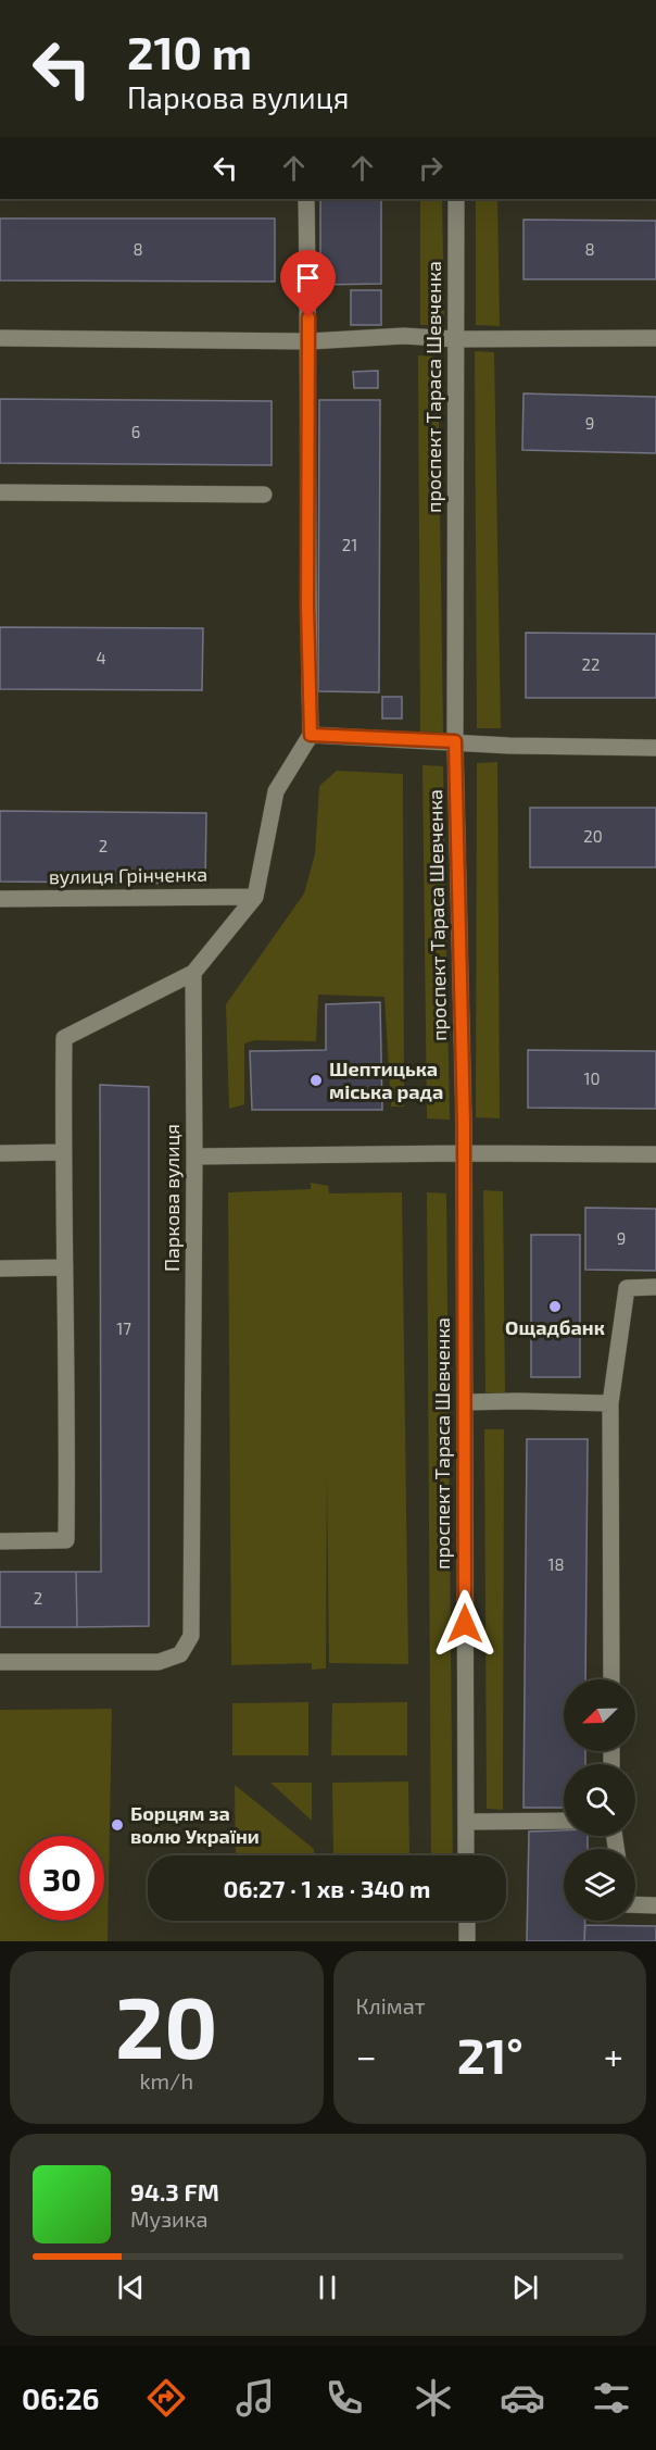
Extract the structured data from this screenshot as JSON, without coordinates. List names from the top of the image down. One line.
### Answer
{"streets":{"street":["проспект Тараса Шевченка","вулиця Грінченка","Паркова вулиця"]},"places":["Шептицька міська рада","Ощадбанк","Борцям за волю України"],"house_numbers":["8","8","9","6","21","4","22","20","2","10","9","17","18","2"],"north":"bottom left","page":{"turn":["210 m","Паркова вулиця"],"limit":"30","trip":"06:27 · 1 хв · 340 m","tile":[["20","km/h"],"Клімат"],"heat":["−","21°","+"],"song":["94.3 FM","Музика"],"tabs":"06:26"}}
